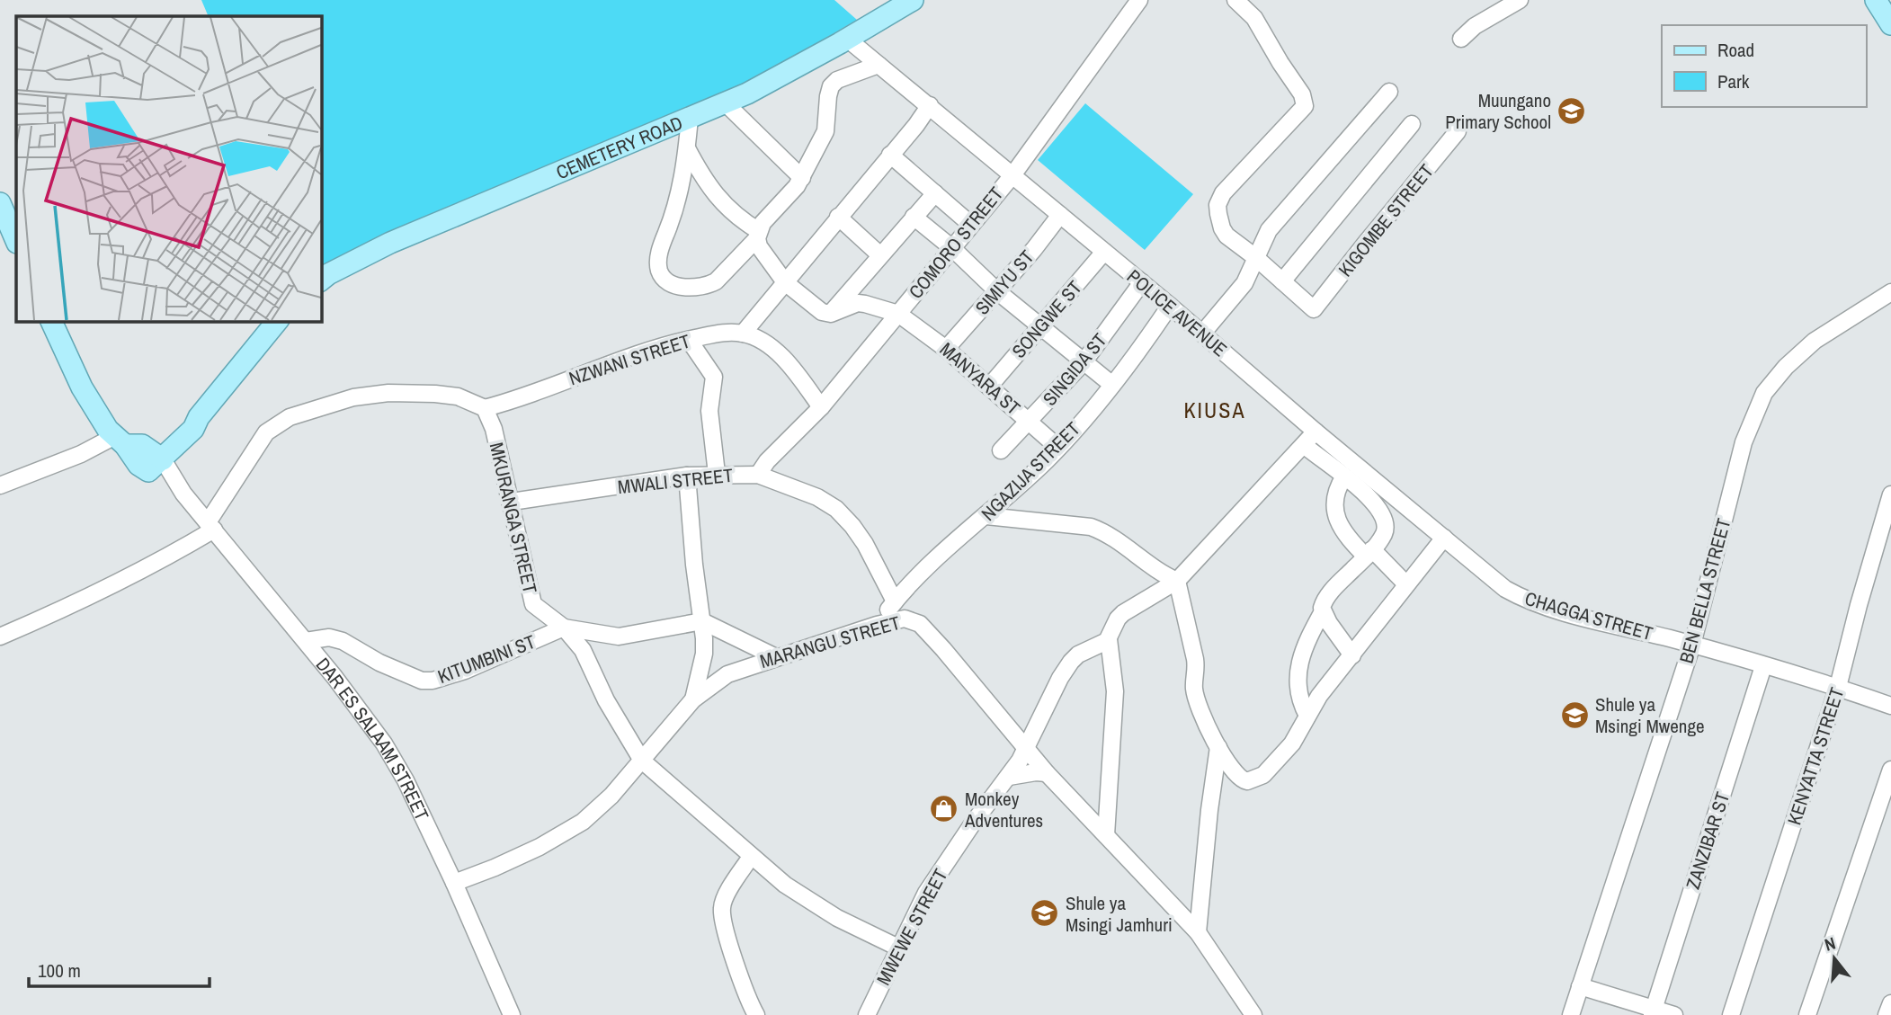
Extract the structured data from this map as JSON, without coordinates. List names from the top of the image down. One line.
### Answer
{"streets":{"main road":["CEMETERY ROAD"],"street":["KIGOMBE STREET","COMORO STREET","SIMIYU ST","POLICE AVENUE","SONGWE ST","NZWANI STREET","SINGIDA ST","MANYARA ST","NGAZIJA STREET","MWALI STREET","MKURANGA STREET","BEN BELLA STREET","CHAGGA STREET","MARANGU STREET","KITUMBINI ST","DAR ES SALAAM STREET","KENYATTA STREET","ZANZIBAR ST","MWEWE STREET"]},"crossings":[["CEMETERY ROAD","POLICE AVENUE"],["COMORO STREET","POLICE AVENUE"],["COMORO STREET","MANYARA ST"],["COMORO STREET","MWALI STREET"],["SIMIYU ST","POLICE AVENUE"],["SIMIYU ST","MANYARA ST"],["POLICE AVENUE","SONGWE ST"],["POLICE AVENUE","SINGIDA ST"],["POLICE AVENUE","NGAZIJA STREET"],["POLICE AVENUE","CHAGGA STREET"],["SONGWE ST","MANYARA ST"],["NZWANI STREET","MKURANGA STREET"],["SINGIDA ST","MANYARA ST"],["MANYARA ST","NGAZIJA STREET"],["NGAZIJA STREET","MWALI STREET"],["NGAZIJA STREET","MARANGU STREET"],["MWALI STREET","MKURANGA STREET"],["MKURANGA STREET","MARANGU STREET"],["MKURANGA STREET","KITUMBINI ST"],["MKURANGA STREET","MWEWE STREET"],["BEN BELLA STREET","CHAGGA STREET"],["CHAGGA STREET","KENYATTA STREET"],["CHAGGA STREET","ZANZIBAR ST"],["MARANGU STREET","DAR ES SALAAM STREET"],["MARANGU STREET","MWEWE STREET"],["KITUMBINI ST","DAR ES SALAAM STREET"]],"districts":["KIUSA"],"places":{"school or university":["Muungano Primary School","Shule ya Msingi Mwenge","Shule ya Msingi Jamhuri"],"shop":["Monkey Adventures"]},"legend":["Road","Park"],"scale_bar":"100 m","north":"top"}
